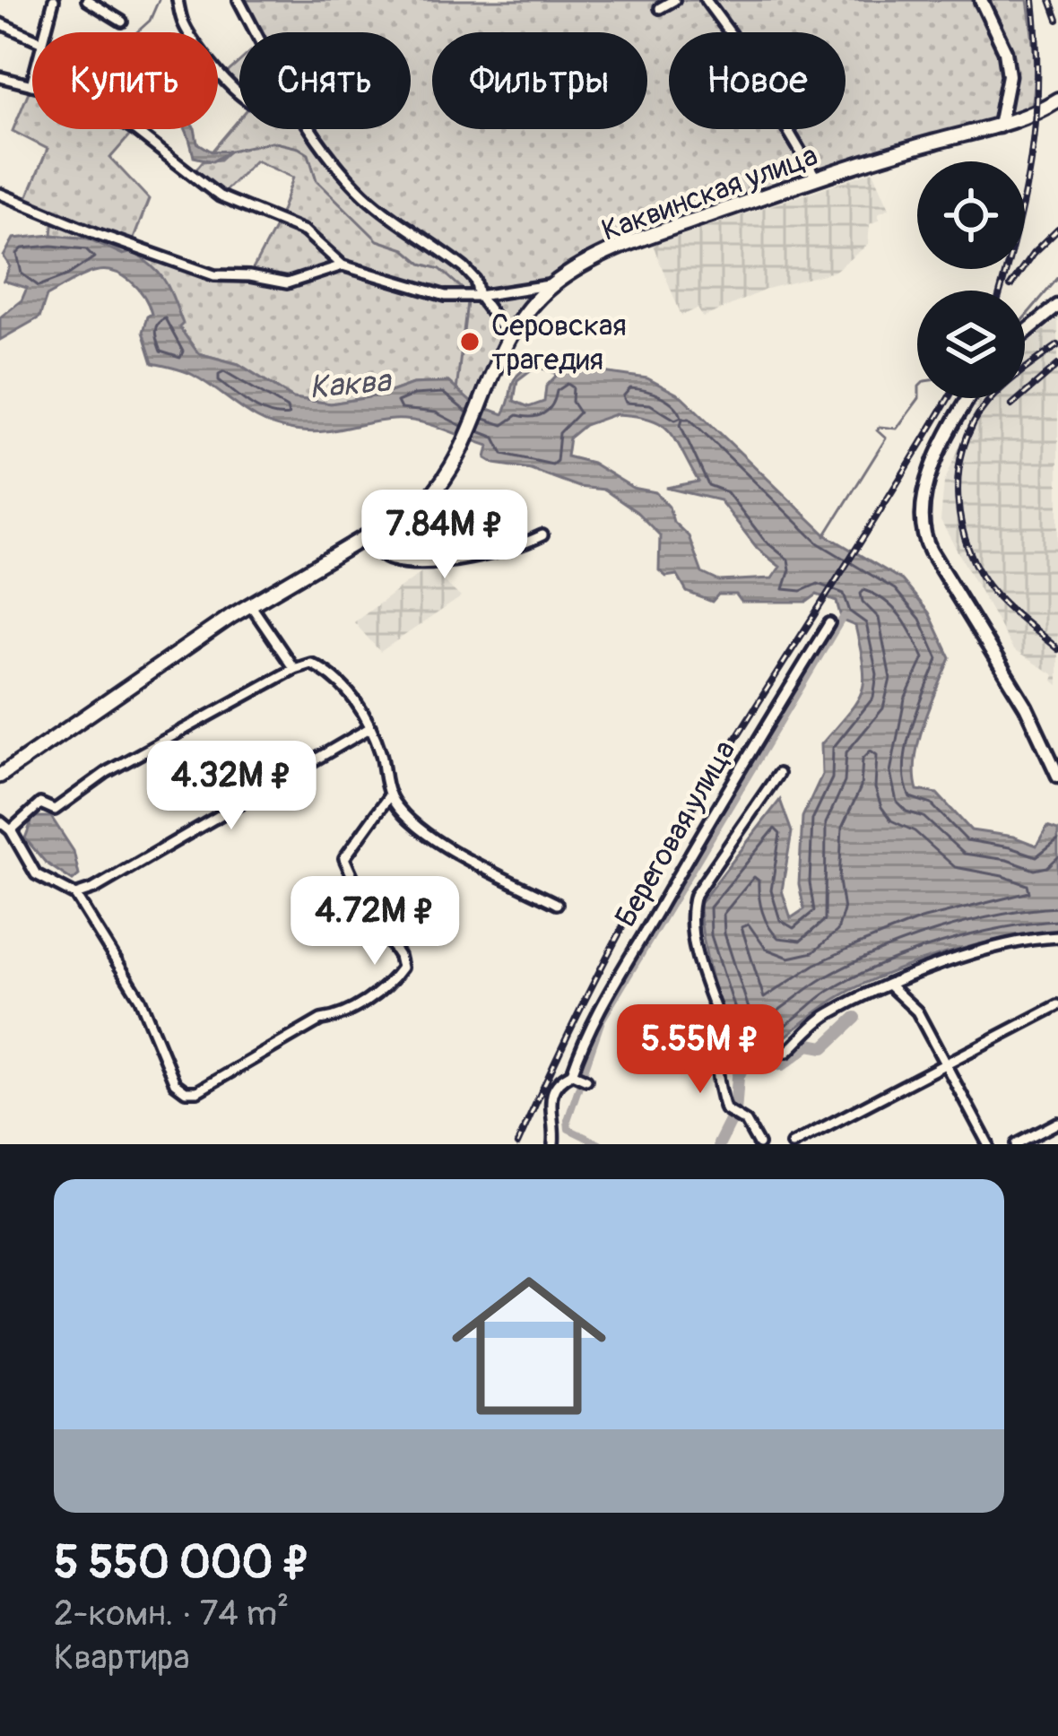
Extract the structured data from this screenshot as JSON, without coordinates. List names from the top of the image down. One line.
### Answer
{"streets":{"main road":["Каквинская улица"],"street":["Береговая улица"]},"water":["Каква"],"places":["Серовская трагедия"],"page":{"chip":["Купить","Снять","Фильтры","Новое"],"price":["7.84M ₽","4.32M ₽","4.72M ₽","5.55M ₽"],"list":[{"name":"5 550 000 ₽","note":"2-комн. · 74 m² · Квартира"}]}}
